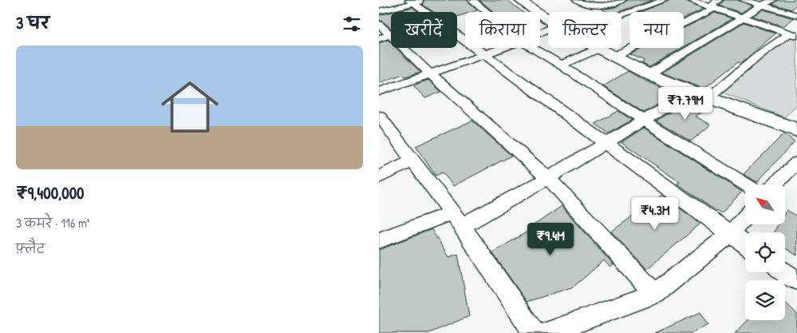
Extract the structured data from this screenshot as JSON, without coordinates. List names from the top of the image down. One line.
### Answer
{"north":"top left","page":{"heading":"3 घर","chip":["खरीदें","किराया","फ़िल्टर","नया"],"list":[{"name":"₹9,400,000","note":"3 कमरे · 116 m² · फ़्लैट"}],"price":["₹7.79M","₹4.3M","₹9.4M"]}}
